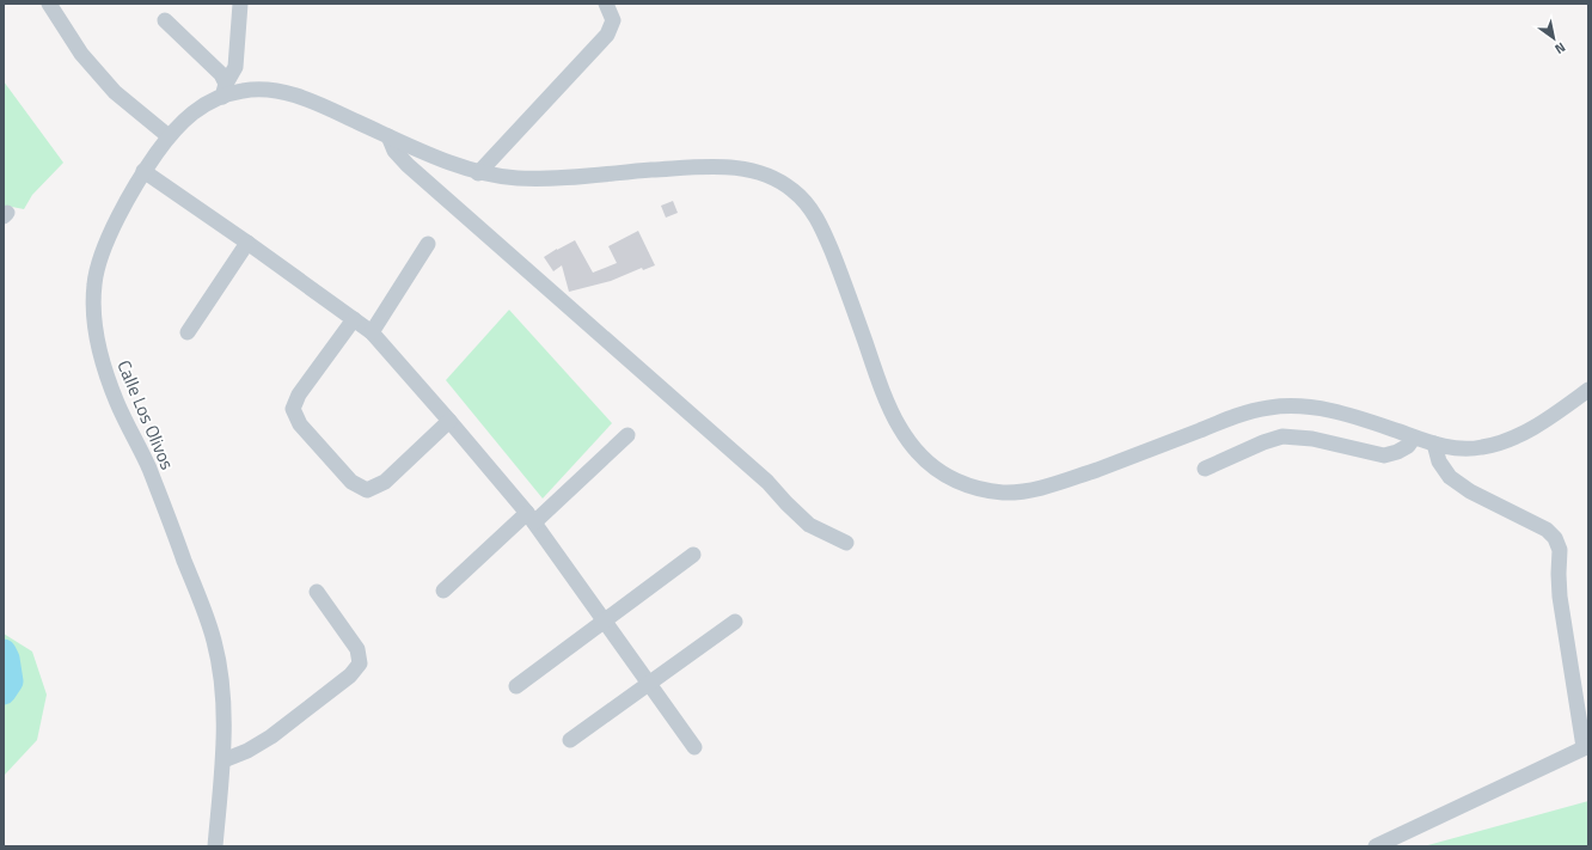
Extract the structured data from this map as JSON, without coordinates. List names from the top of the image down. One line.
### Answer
{"streets":{"street":["Calle Los Olivos"]},"north":"bottom right"}
